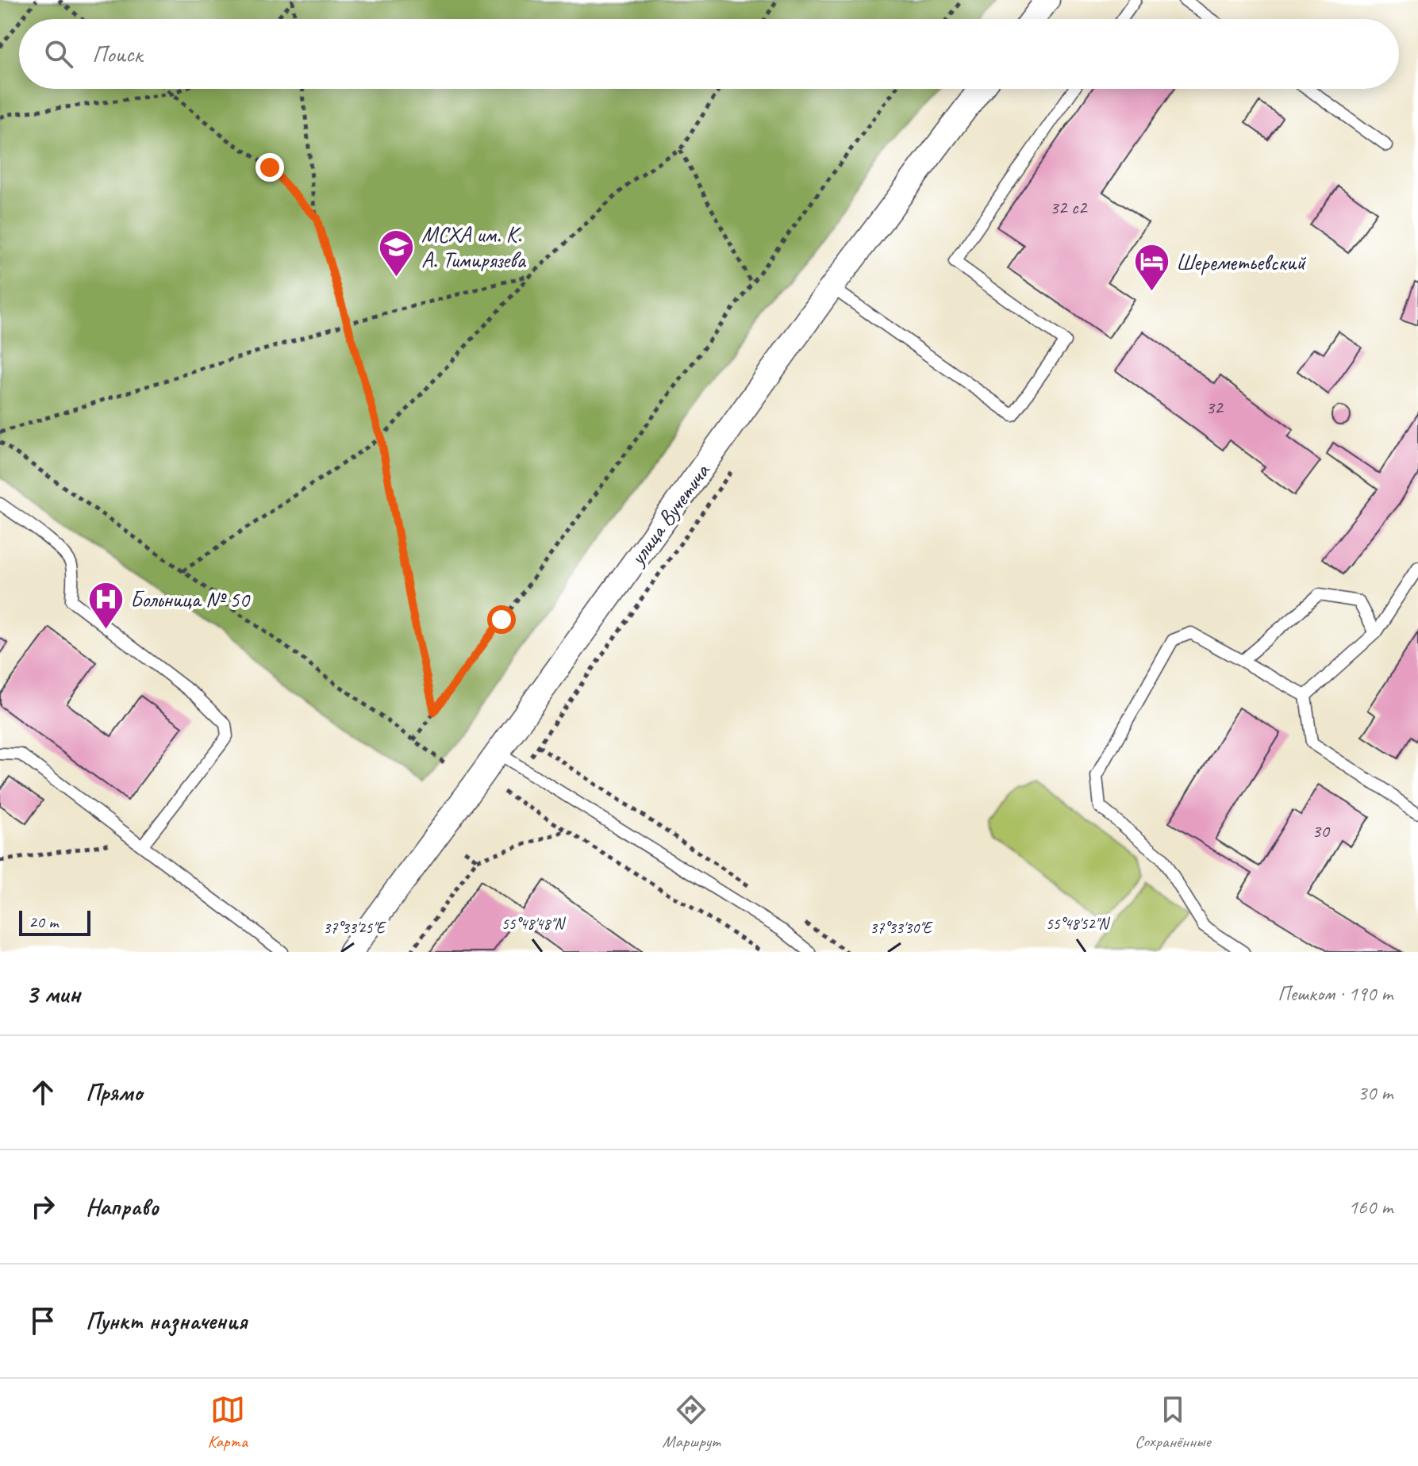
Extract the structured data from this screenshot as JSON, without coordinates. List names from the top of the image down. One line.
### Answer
{"streets":{"street":["улица Вучетича"]},"places":{"school or university":["МСХА им. К. А. Тимирязева"],"hotel":["Шереметьевский"],"hospital":["Больница № 50"]},"house_numbers":["32 с2","32","30"],"scale_bar":"20 m","page":{"search":"Поиск","scale":"20 m","heading":["3 мин","Пешком · 190 m"],"list":[["Прямо","30 m"],["Направо","160 m"],"Пункт назначения"],"nav":["Карта","Маршрут","Сохранённые"]},"coordinates":["55°48'48\"N","55°48'52\"N","37°33'25\"E","37°33'30\"E"]}
